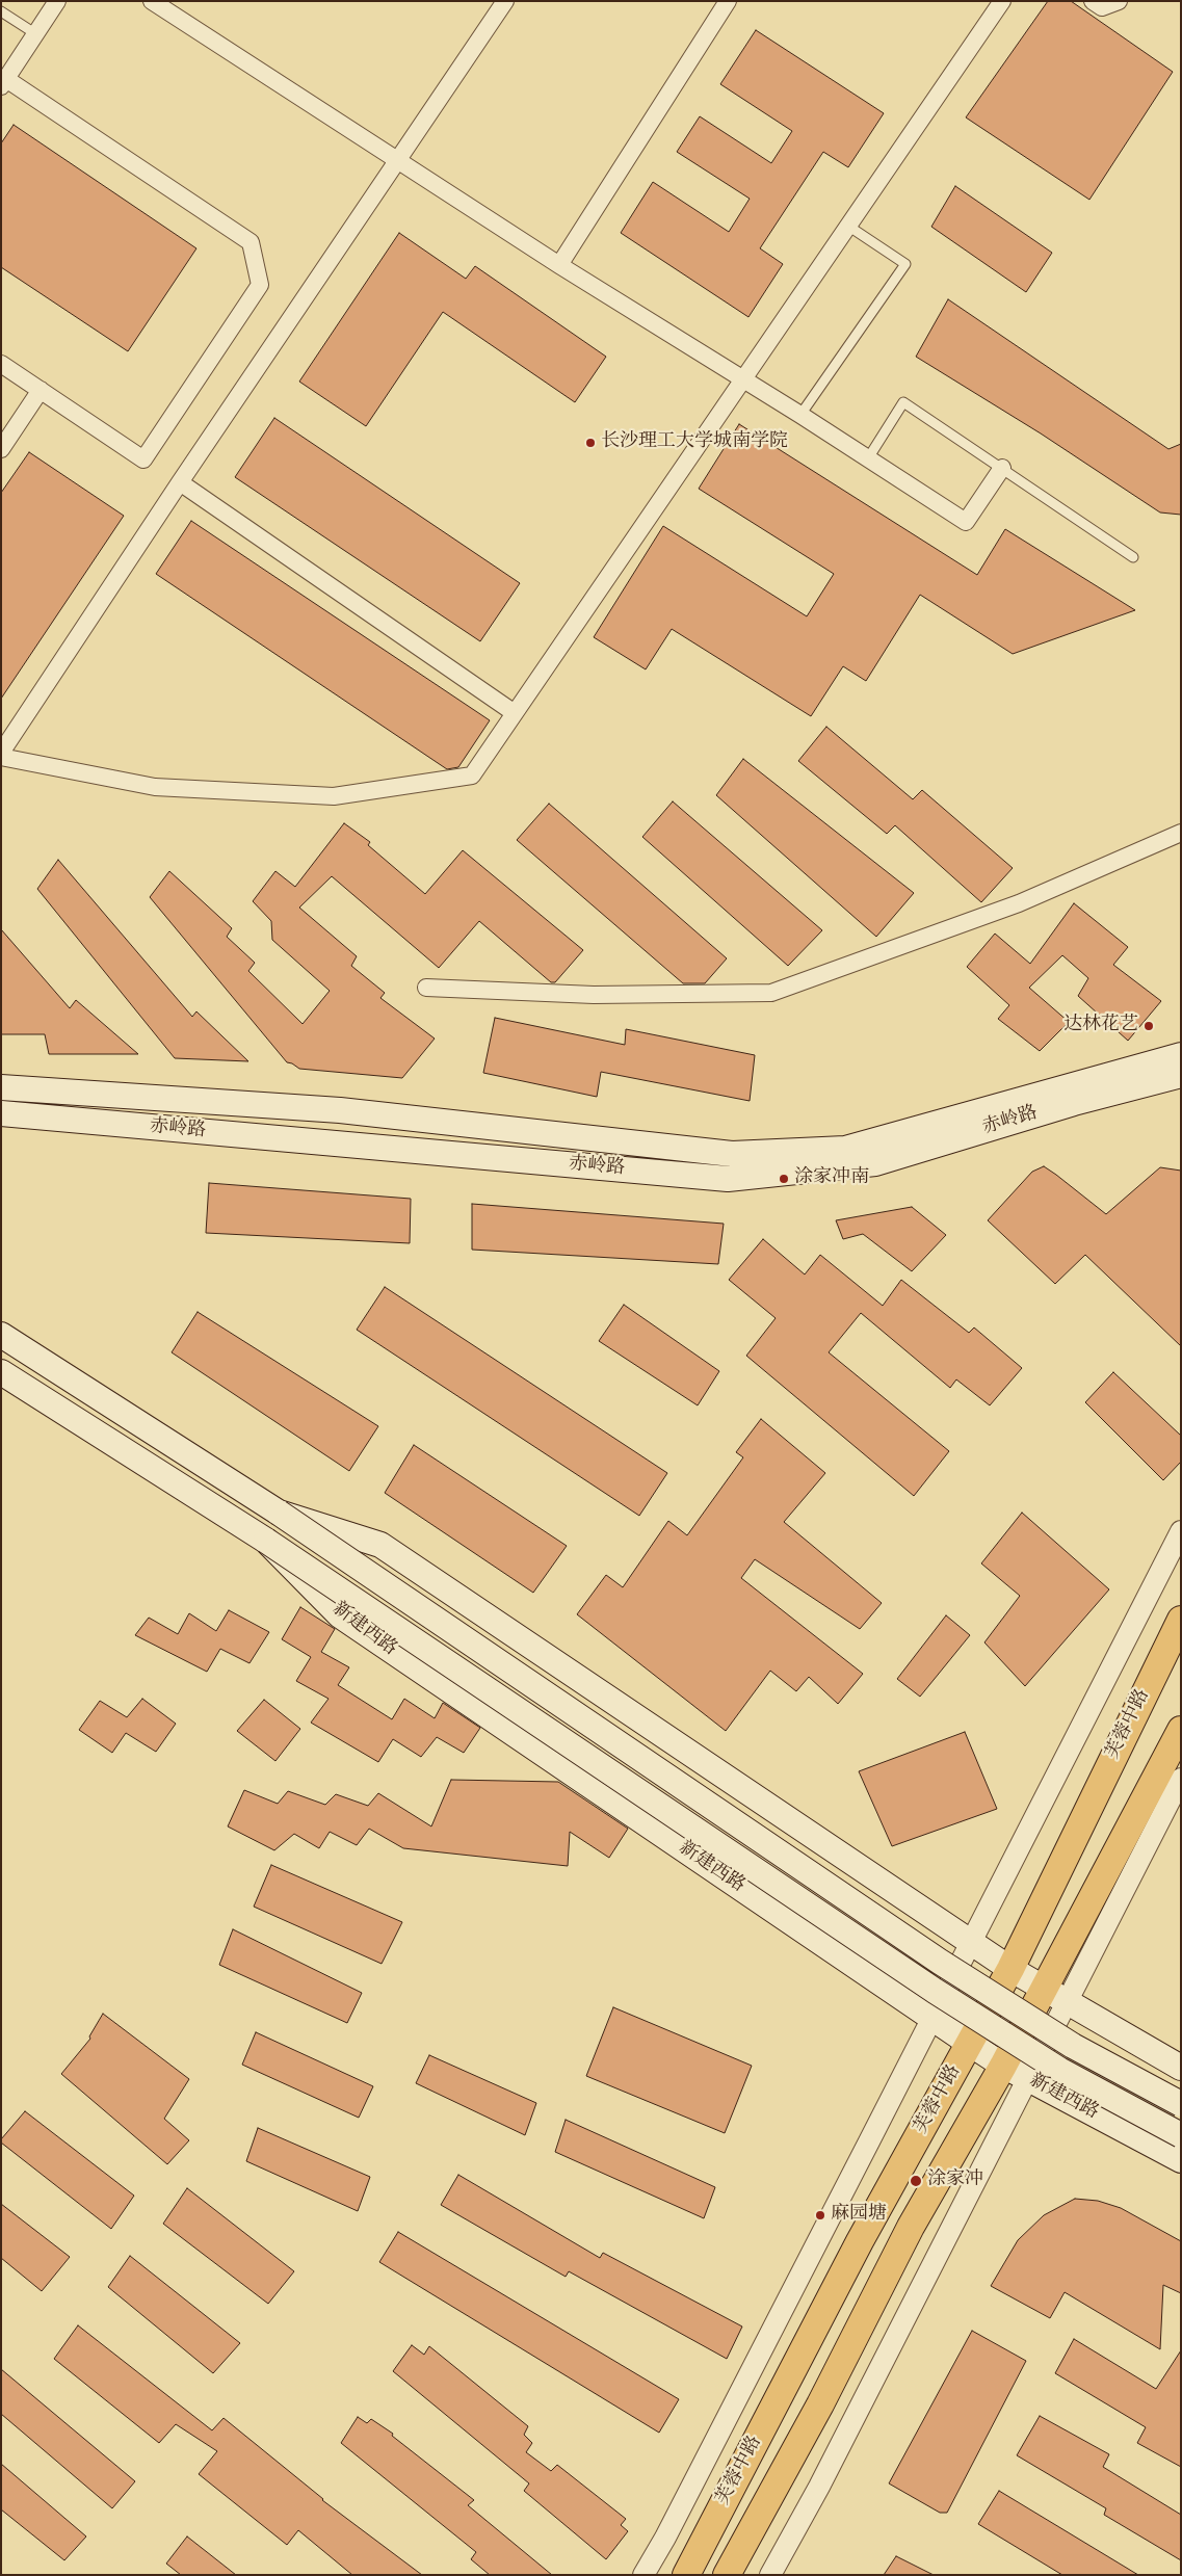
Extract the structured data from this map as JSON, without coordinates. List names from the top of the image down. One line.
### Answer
{"streets":{"main road":["赤岭路","新建西路","芙蓉中路"]},"crossings":[["新建西路","芙蓉中路"]],"places":["长沙理工大学城南学院","达林花艺","涂家冲南","涂家冲","麻园塘"]}
